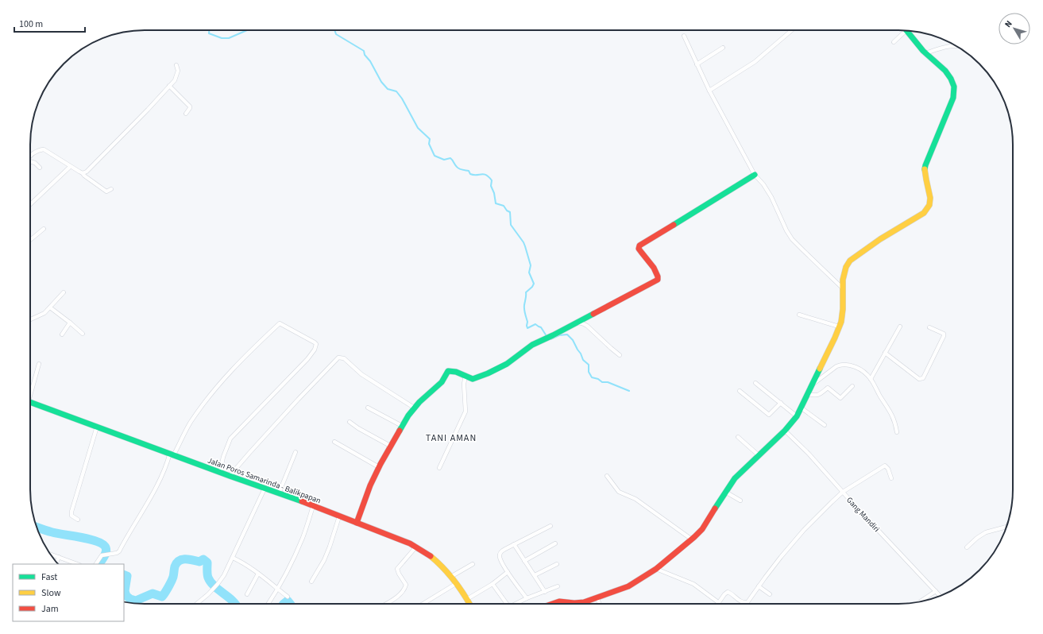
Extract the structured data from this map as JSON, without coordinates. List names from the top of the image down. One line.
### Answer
{"streets":{"main road":["Jalan Poros Samarinda - Balikpapan"],"street":["Gang Mandiri"]},"districts":["TANI AMAN"],"legend":["Fast","Slow","Jam"],"scale_bar":"100 m","north":"top left"}
